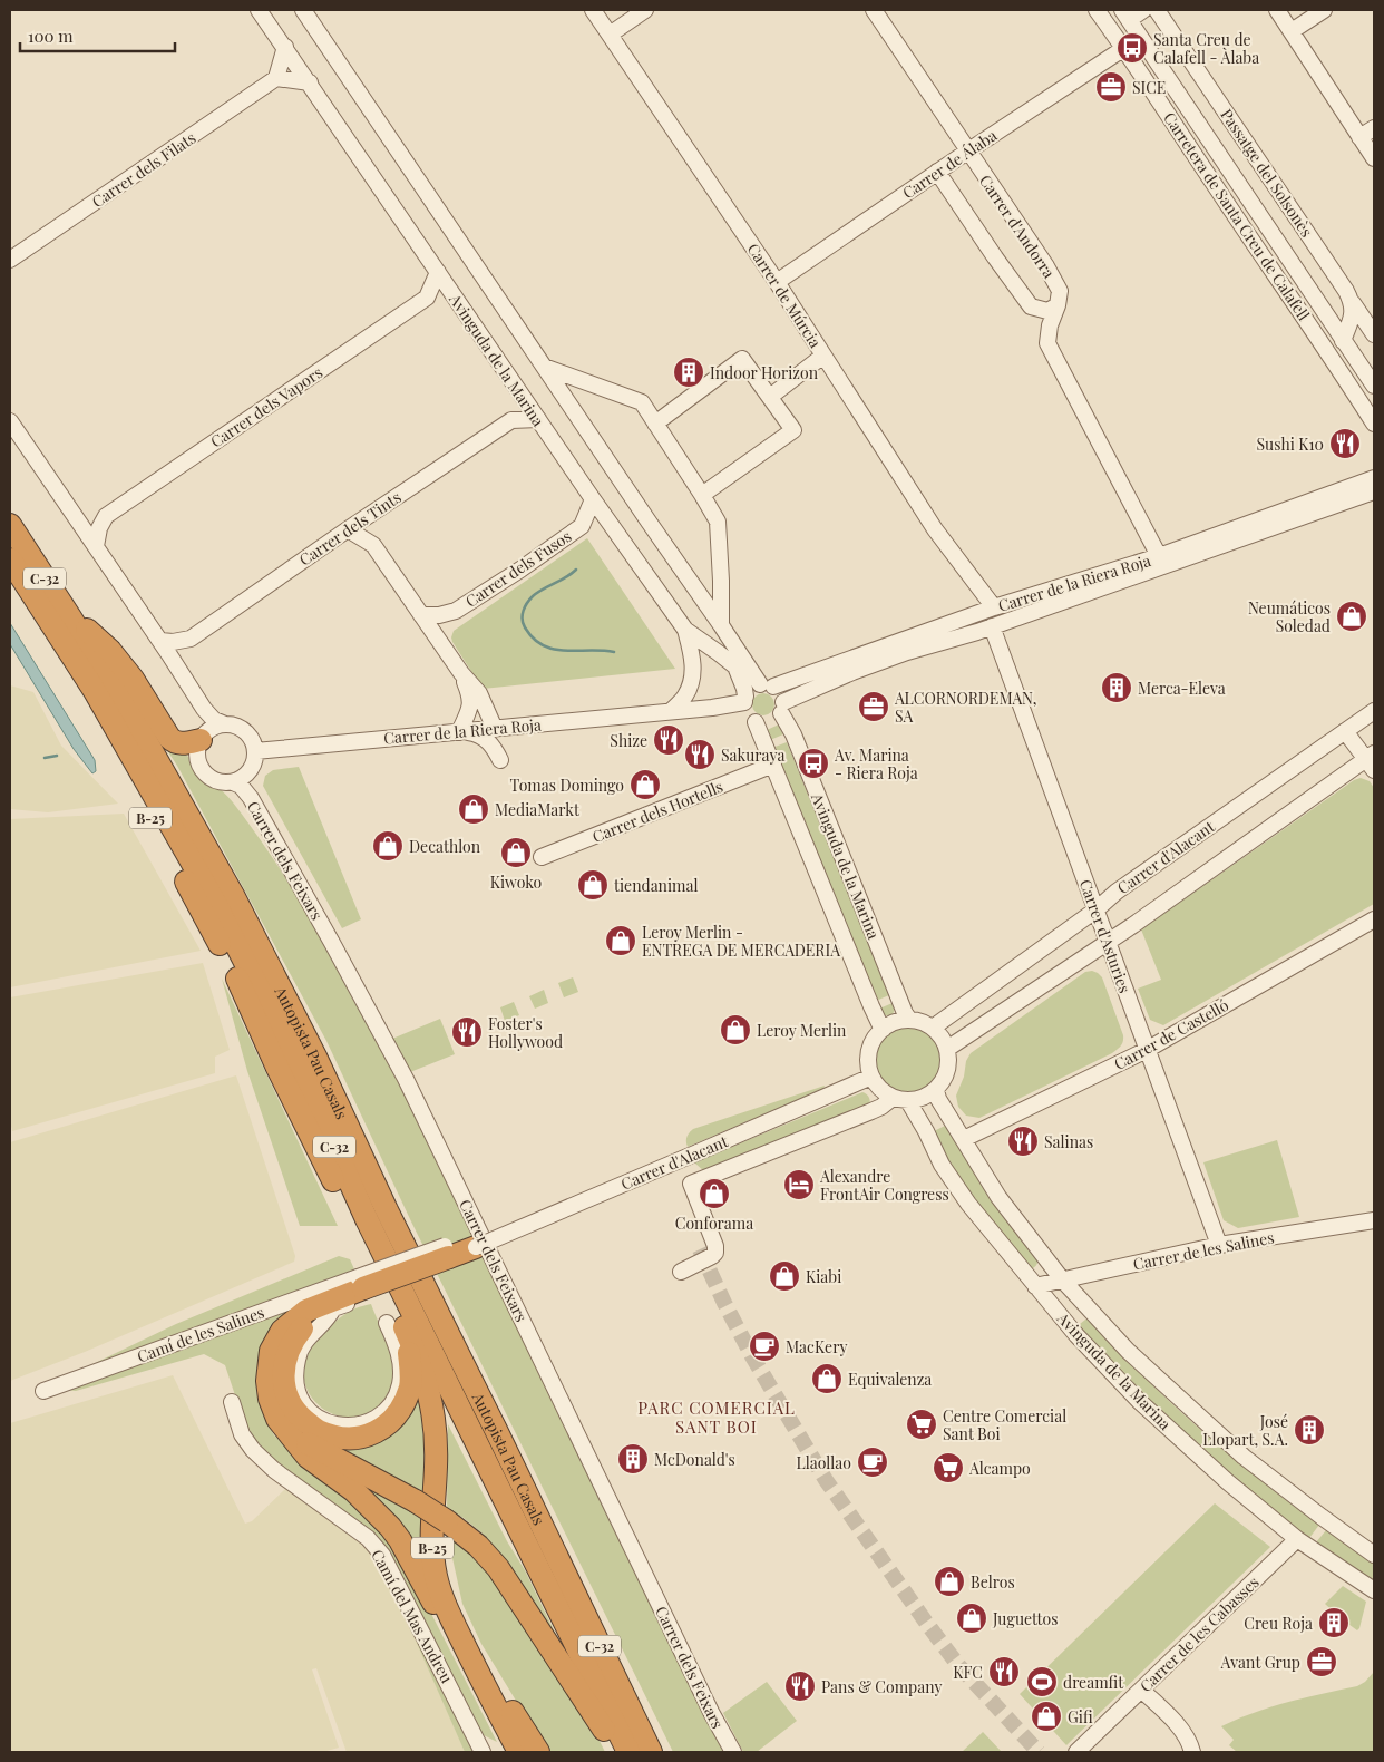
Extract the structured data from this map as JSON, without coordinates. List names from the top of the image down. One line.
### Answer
{"streets":{"highway":["C-32","B-25","Autopista Pau Casals"],"street":["Carrer de Álaba","Carrer dels Filats","Passatge del Solsonès","Carretera de Santa Creu de Calafell","Carrer d'Andorra","Carrer de Múrcia","Avinguda de la Marina","Carrer dels Vapors","Carrer dels Tints","Carrer dels Fusos","Carrer de la Riera Roja","Carrer dels Hortells","Carrer d'Alacant","Carrer dels Feixars","Carrer d'Asturies","Carrer de Castelló","Carrer de les Salines","Camí de les Salines","Camí del Mas Andreu","Carrer de les Cabasses"]},"crossings":[["Carrer de Álaba","Carretera de Santa Creu de Calafell"],["Carrer de Álaba","Carrer d'Andorra"],["Carrer de Álaba","Carrer de Múrcia"],["Carrer d'Andorra","Carrer de la Riera Roja"],["Carrer de Múrcia","Carrer de la Riera Roja"],["Avinguda de la Marina","Carrer dels Fusos"],["Avinguda de la Marina","Carrer de la Riera Roja"],["Avinguda de la Marina","Carrer dels Hortells"],["Avinguda de la Marina","Carrer d'Alacant"],["Avinguda de la Marina","Carrer de Castelló"],["Avinguda de la Marina","Carrer de les Salines"],["Avinguda de la Marina","Carrer de les Cabasses"],["Carrer de la Riera Roja","Carrer dels Feixars"],["Carrer de la Riera Roja","Carrer d'Asturies"],["Carrer d'Alacant","Carrer d'Asturies"],["Carrer d'Asturies","Carrer de Castelló"],["Carrer d'Asturies","Carrer de les Salines"]],"districts":["PARC COMERCIAL SANT BOI"],"places":{"bus stop":["Santa Creu de Calafell - Àlaba","Av. Marina - Riera Roja"],"office":["SICE","ALCORNORDEMAN, SA","Avant Grup"],"building":["Indoor Horizon","Merca-Eleva","José Llopart, S.A.","McDonald's","Creu Roja"],"restaurant":["Sushi K10","Shize","Sakuraya","Foster's Hollywood","Salinas","KFC","Pans & Company"],"shop":["Neumáticos Soledad","Tomas Domingo","MediaMarkt","Decathlon","Kiwoko","tiendanimal","Leroy Merlin - ENTREGA DE MERCADERIA","Leroy Merlin","Conforama","Kiabi","Equivalenza","Belros","Juguettos","Gifi"],"hotel":["Alexandre FrontAir Congress"],"cafe":["MacKery","Llaollao"],"supermarket":["Centre Comercial Sant Boi","Alcampo"],"sports":["dreamfit"]},"scale_bar":"100 m"}
